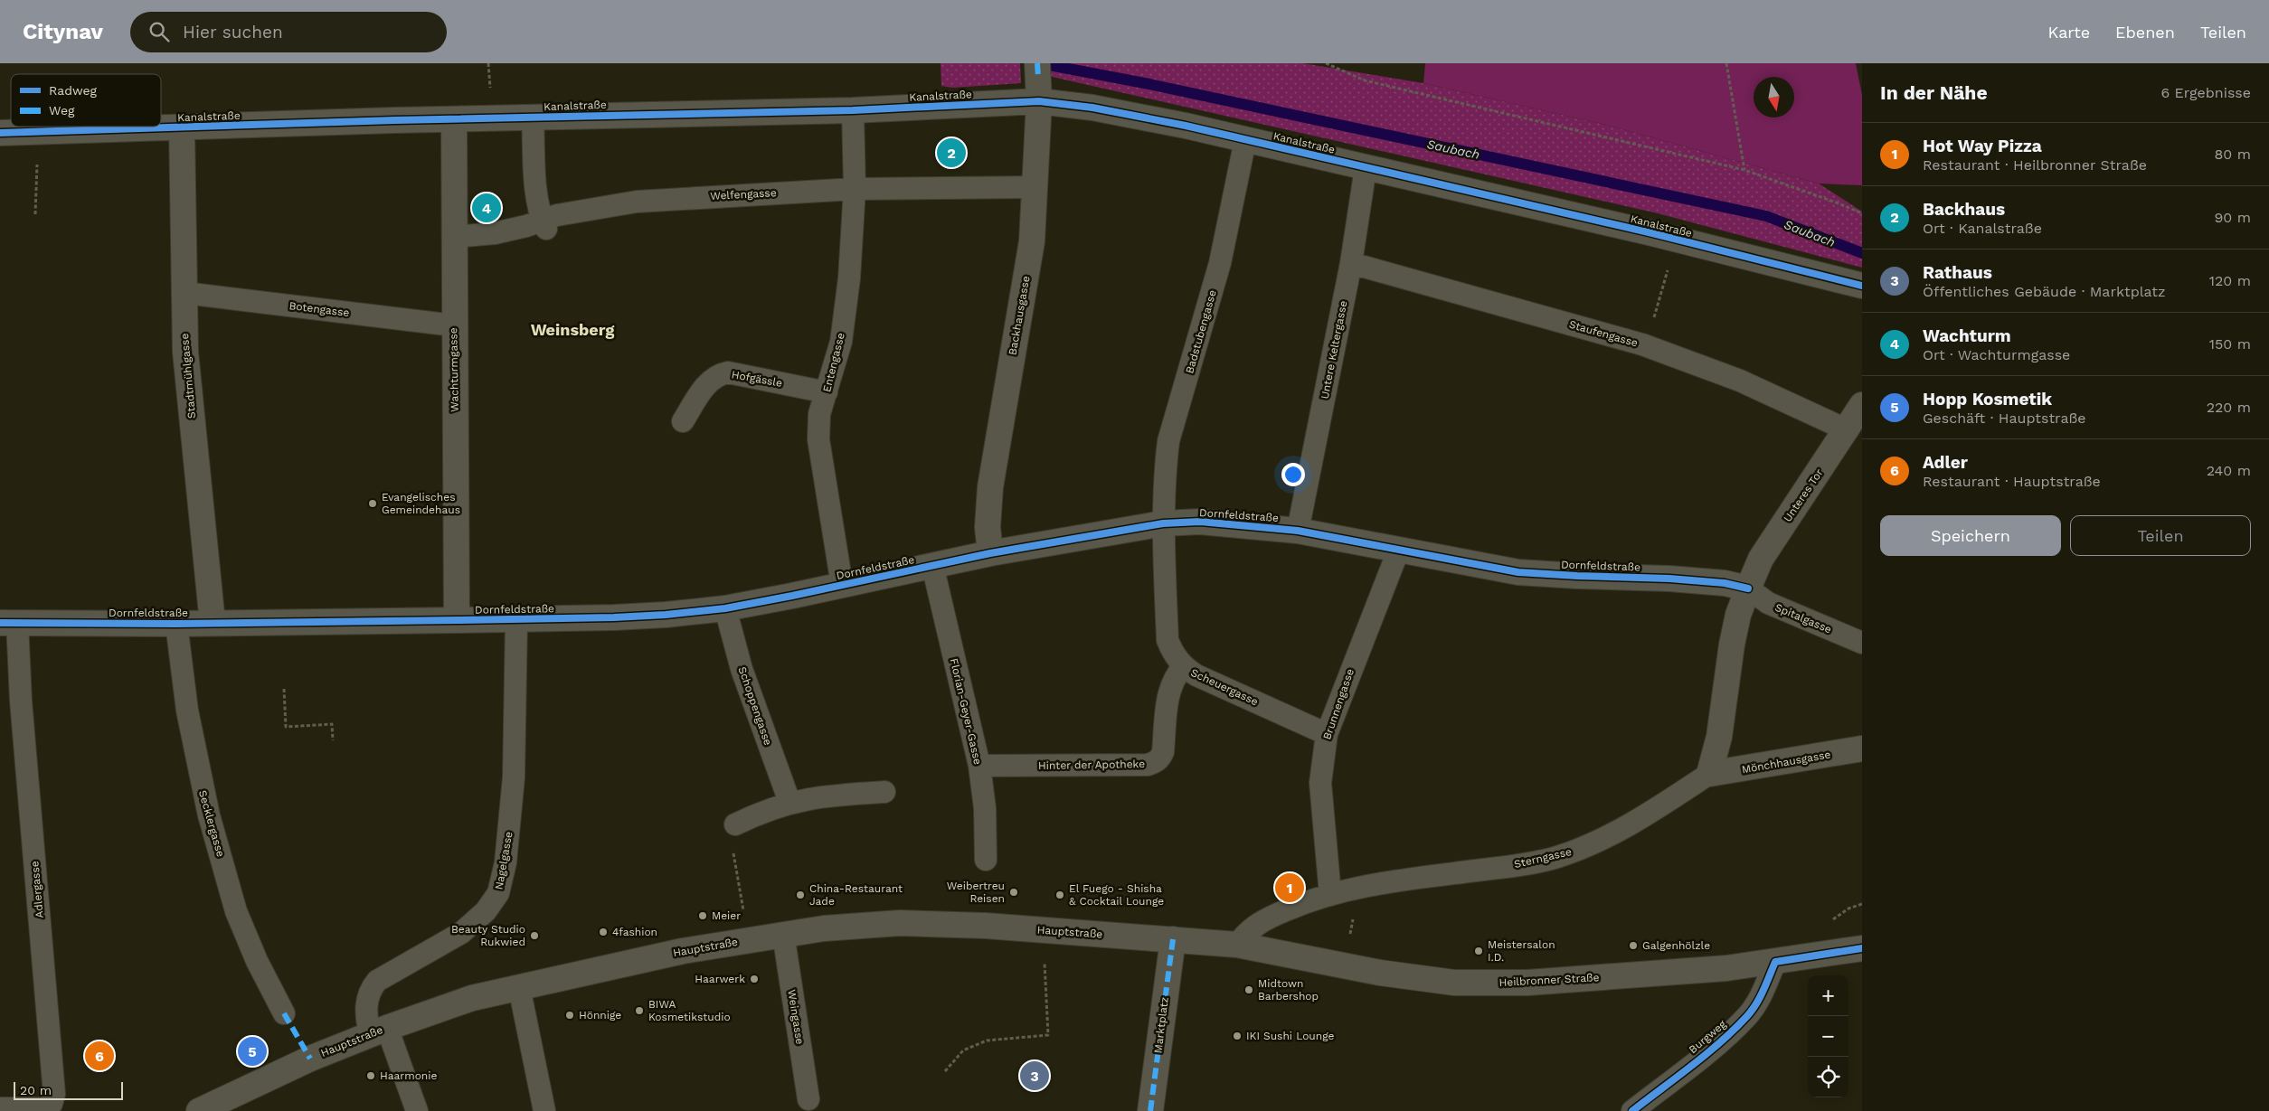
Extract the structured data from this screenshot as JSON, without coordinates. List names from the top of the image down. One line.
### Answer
{"streets":{"street":["Kanalstraße","Backhausgasse","Wachturmgasse","Stadtmühlgasse","Unteres Tor","Dornfeldstraße","Mönchhausgasse","Hauptstraße","Heilbronner Straße","Marktplatz"],"lane":["Welfengasse","Botengasse","Badstubengasse","Staufengasse","Untere Keltergasse","Entengasse","Hofgässle","Spitalgasse","Scheuergasse","Brunnengasse","Schoppengasse","Florian-Geyer-Gasse","Hinter der Apotheke","Secklergasse","Sterngasse","Nagelgasse","Adlergasse","Weingasse","Burgweg"]},"crossings":[["Kanalstraße","Backhausgasse"],["Kanalstraße","Badstubengasse"],["Kanalstraße","Untere Keltergasse"],["Kanalstraße","Entengasse"],["Kanalstraße","Wachturmgasse"],["Kanalstraße","Stadtmühlgasse"],["Welfengasse","Backhausgasse"],["Welfengasse","Entengasse"],["Welfengasse","Wachturmgasse"],["Botengasse","Wachturmgasse"],["Botengasse","Stadtmühlgasse"],["Backhausgasse","Dornfeldstraße"],["Badstubengasse","Dornfeldstraße"],["Badstubengasse","Scheuergasse"],["Staufengasse","Untere Keltergasse"],["Staufengasse","Unteres Tor"],["Untere Keltergasse","Dornfeldstraße"],["Entengasse","Hofgässle"],["Entengasse","Dornfeldstraße"],["Wachturmgasse","Dornfeldstraße"],["Stadtmühlgasse","Dornfeldstraße"],["Unteres Tor","Dornfeldstraße"],["Unteres Tor","Spitalgasse"],["Dornfeldstraße","Spitalgasse"],["Dornfeldstraße","Scheuergasse"],["Dornfeldstraße","Brunnengasse"],["Dornfeldstraße","Schoppengasse"],["Dornfeldstraße","Florian-Geyer-Gasse"],["Dornfeldstraße","Secklergasse"],["Dornfeldstraße","Nagelgasse"],["Dornfeldstraße","Adlergasse"],["Scheuergasse","Brunnengasse"],["Scheuergasse","Hinter der Apotheke"],["Brunnengasse","Sterngasse"],["Florian-Geyer-Gasse","Hinter der Apotheke"],["Mönchhausgasse","Sterngasse"],["Sterngasse","Hauptstraße"],["Sterngasse","Heilbronner Straße"],["Nagelgasse","Hauptstraße"],["Hauptstraße","Heilbronner Straße"],["Hauptstraße","Weingasse"],["Hauptstraße","Marktplatz"],["Heilbronner Straße","Burgweg"]],"districts":["Weinsberg"],"water":["Saubach"],"places":["Evangelisches Gemeindehaus","Weibertreu Reisen","China-Restaurant Jade","El Fuego - Shisha & Cocktail Lounge","Meier","4fashion","Beauty Studio Rukwied","Galgenhölzle","Meistersalon I.D.","Haarwerk","Midtown Barbershop","BIWA Kosmetikstudio","Hönnige","IKI Sushi Lounge","Haarmonie"],"legend":["Radweg","Weg"],"scale_bar":"20 m","north":"bottom","page":{"header":"Citynav","search":"Hier suchen","nav":["Karte","Ebenen","Teilen"],"heading":["In der Nähe","6 Ergebnisse"],"list":[{"mark":"1","name":"Hot Way Pizza","note":"Restaurant · Heilbronner Straße","value":"80 m"},{"mark":"2","name":"Backhaus","note":"Ort · Kanalstraße","value":"90 m"},{"mark":"3","name":"Rathaus","note":"Öffentliches Gebäude · Marktplatz","value":"120 m"},{"mark":"4","name":"Wachturm","note":"Ort · Wachturmgasse","value":"150 m"},{"mark":"5","name":"Hopp Kosmetik","note":"Geschäft · Hauptstraße","value":"220 m"},{"mark":"6","name":"Adler","note":"Restaurant · Hauptstraße","value":"240 m"}],"pins":["2","4","1","5","6","3"],"buttons":["Speichern","Teilen"],"map_buttons":["+","−"],"scale":"20 m"}}
